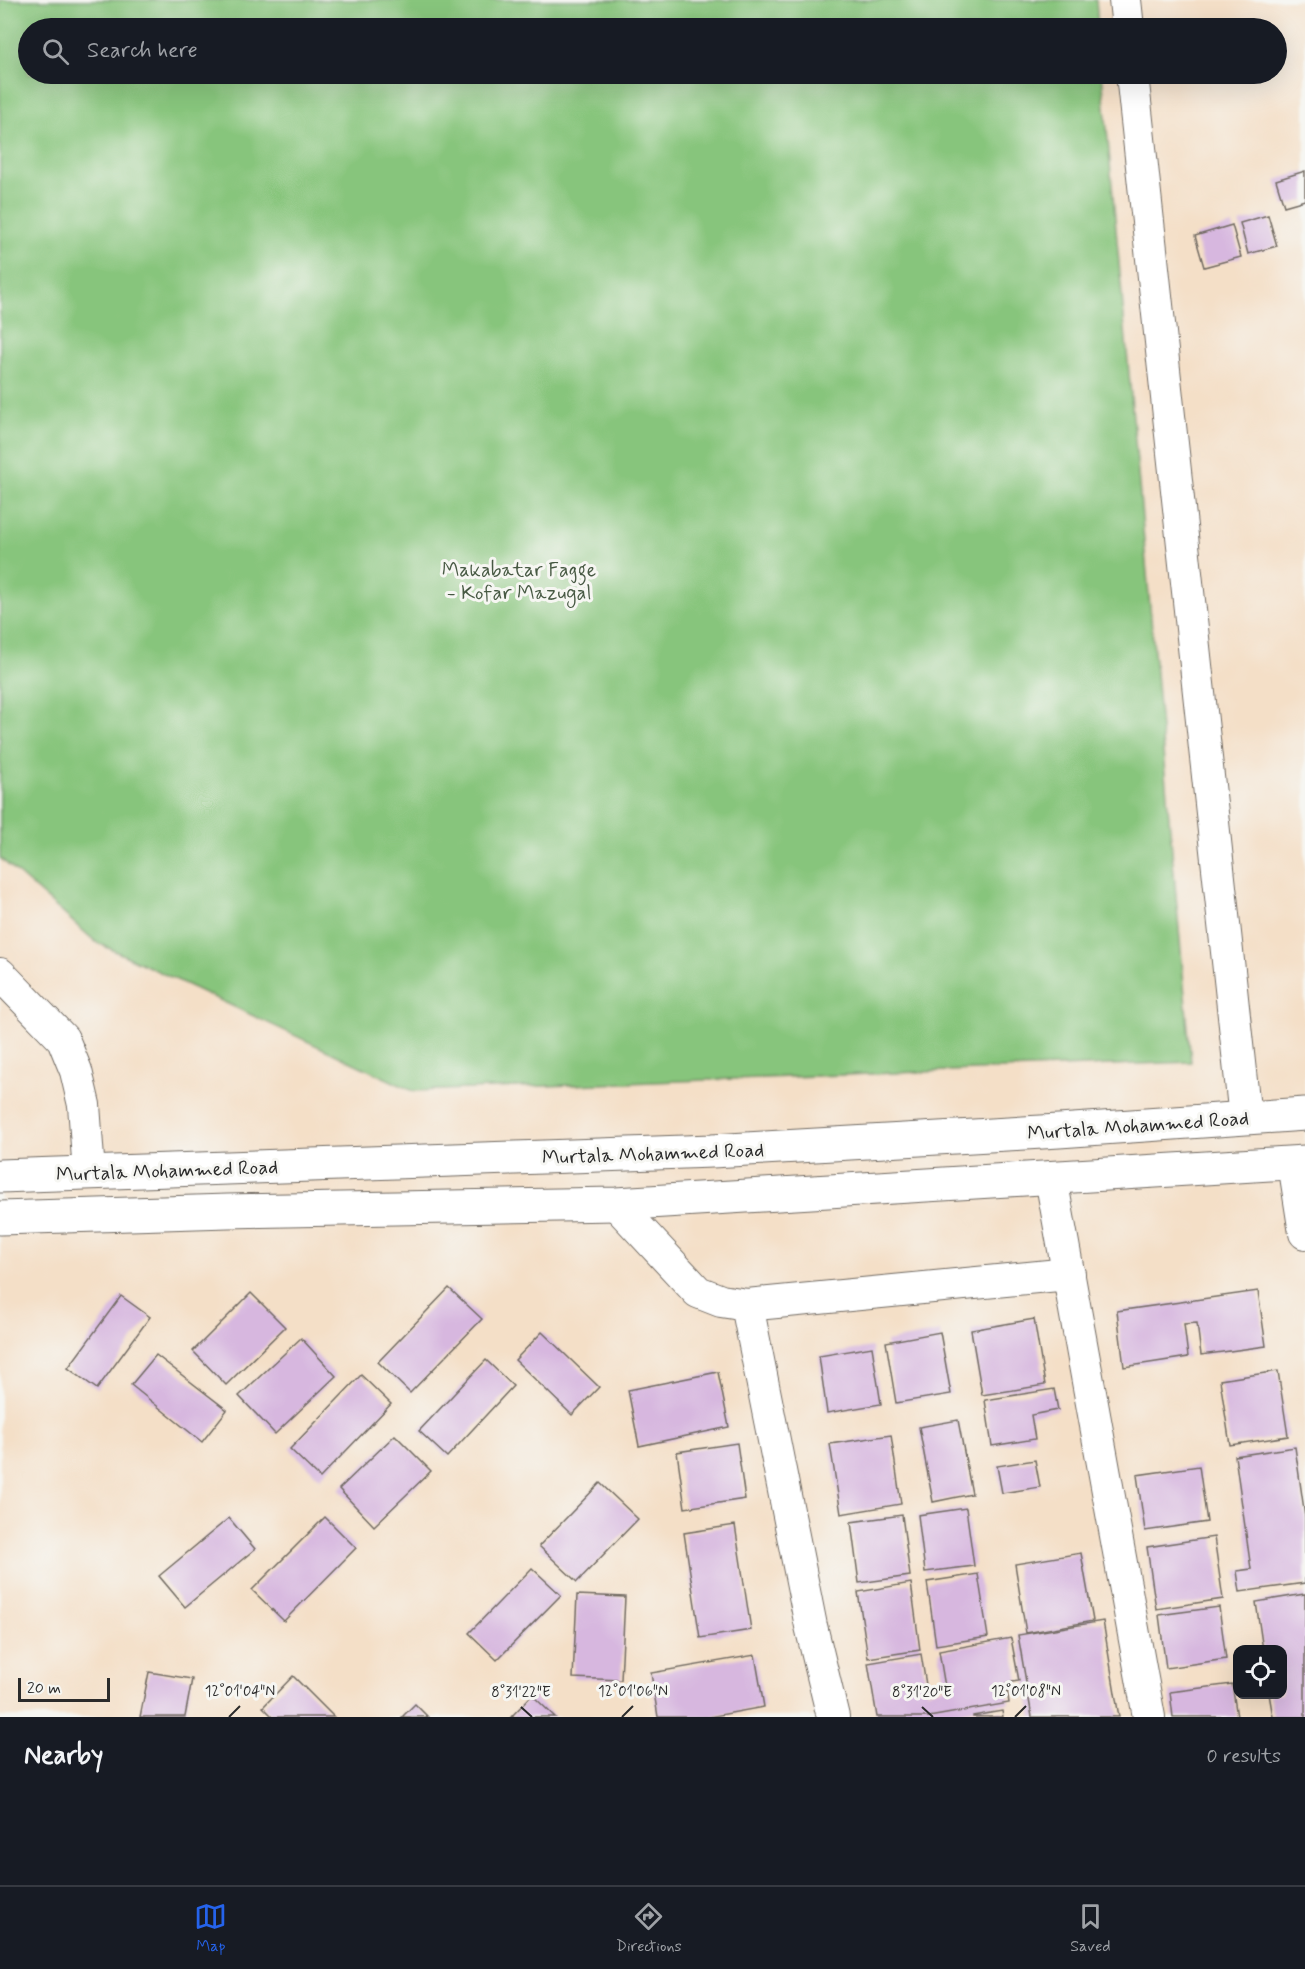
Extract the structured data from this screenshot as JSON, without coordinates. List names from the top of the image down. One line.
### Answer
{"streets":{"highway":["Murtala Mohammed Road"]},"parks":["Makabatar Fagge - Kofar Mazugal"],"scale_bar":"20 m","page":{"search":"Search here","scale":"20 m","heading":["Nearby","0 results"],"nav":["Map","Directions","Saved"]},"coordinates":["12°01'04\"N","12°01'06\"N","12°01'08\"N","8°31'22\"E","8°31'20\"E"]}
